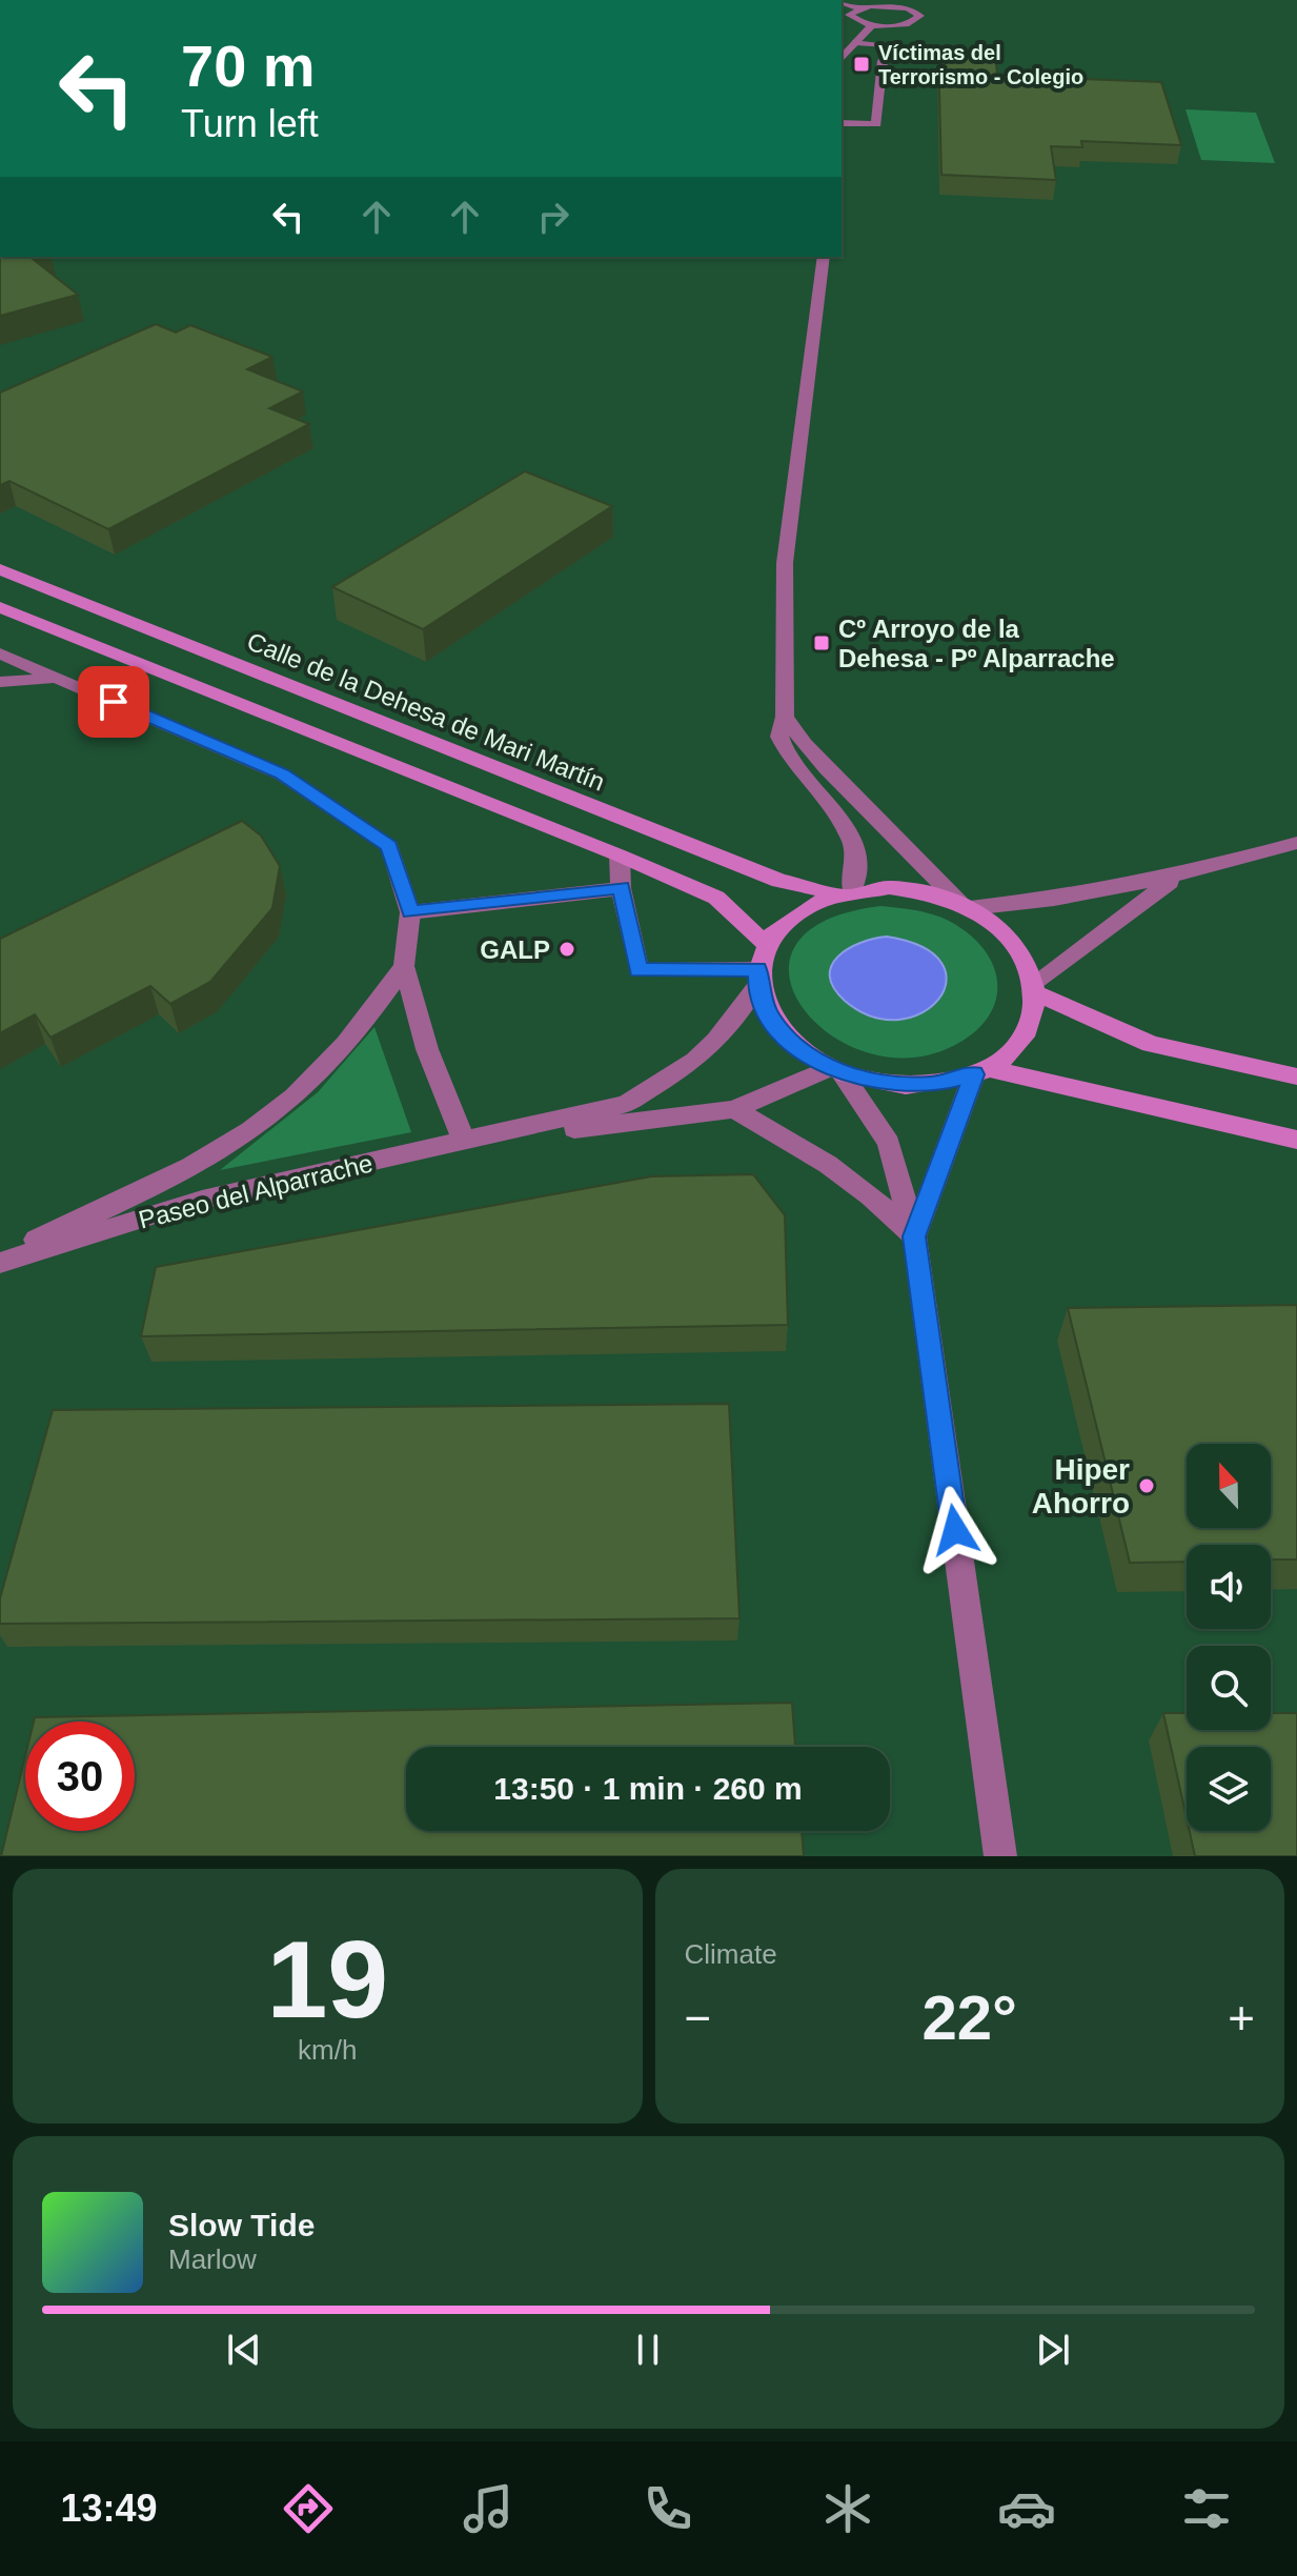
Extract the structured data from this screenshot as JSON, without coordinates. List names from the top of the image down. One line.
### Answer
{"streets":{"street":["Calle de la Dehesa de Mari Martín","Paseo del Alparrache"]},"crossings":[["Calle de la Dehesa de Mari Martín","Paseo del Alparrache"]],"places":{"transit":["Víctimas del Terrorismo - Colegio","Cº Arroyo de la Dehesa - Pº Alparrache"],"other":["GALP","Hiper Ahorro"]},"north":"top","page":{"turn":["70 m","Turn left"],"limit":"30","trip":"13:50 · 1 min · 260 m","tile":[["19","km/h"],"Climate"],"heat":["−","22°","+"],"song":["Slow Tide","Marlow"],"tabs":"13:49"}}
